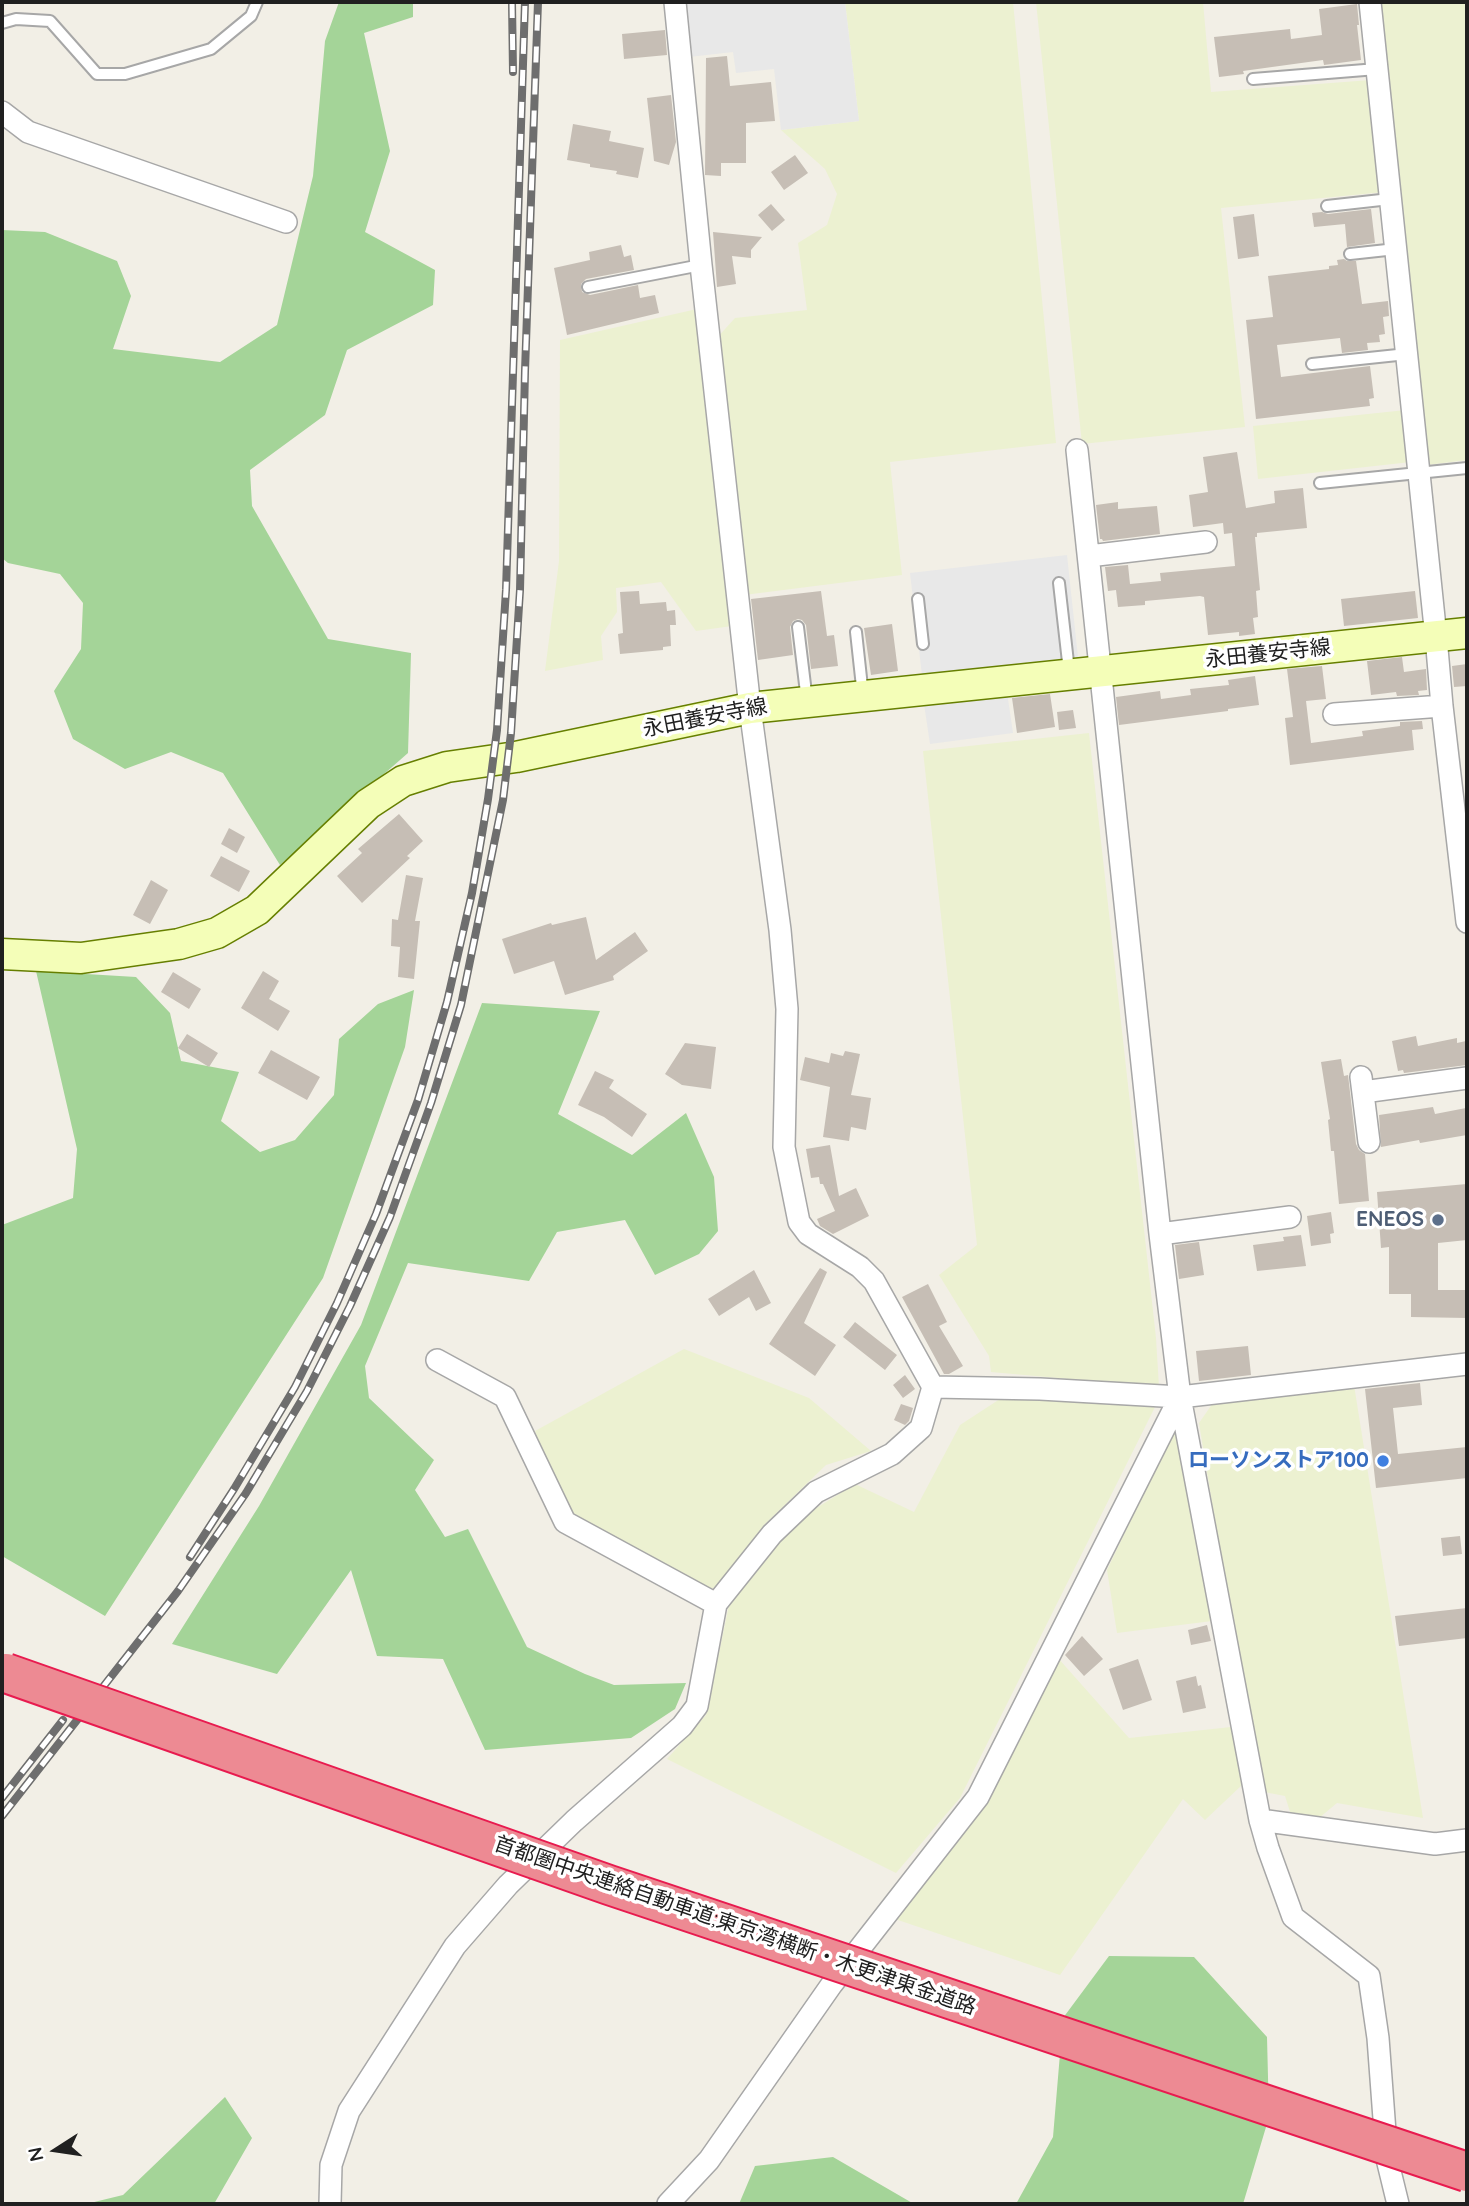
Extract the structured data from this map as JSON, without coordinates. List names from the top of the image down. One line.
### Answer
{"streets":{"highway":["首都圏中央連絡自動車道;東京湾横断・木更津東金道路"],"street":["永田養安寺線"]},"places":["ENEOS","ローソンストア100"],"north":"left"}
